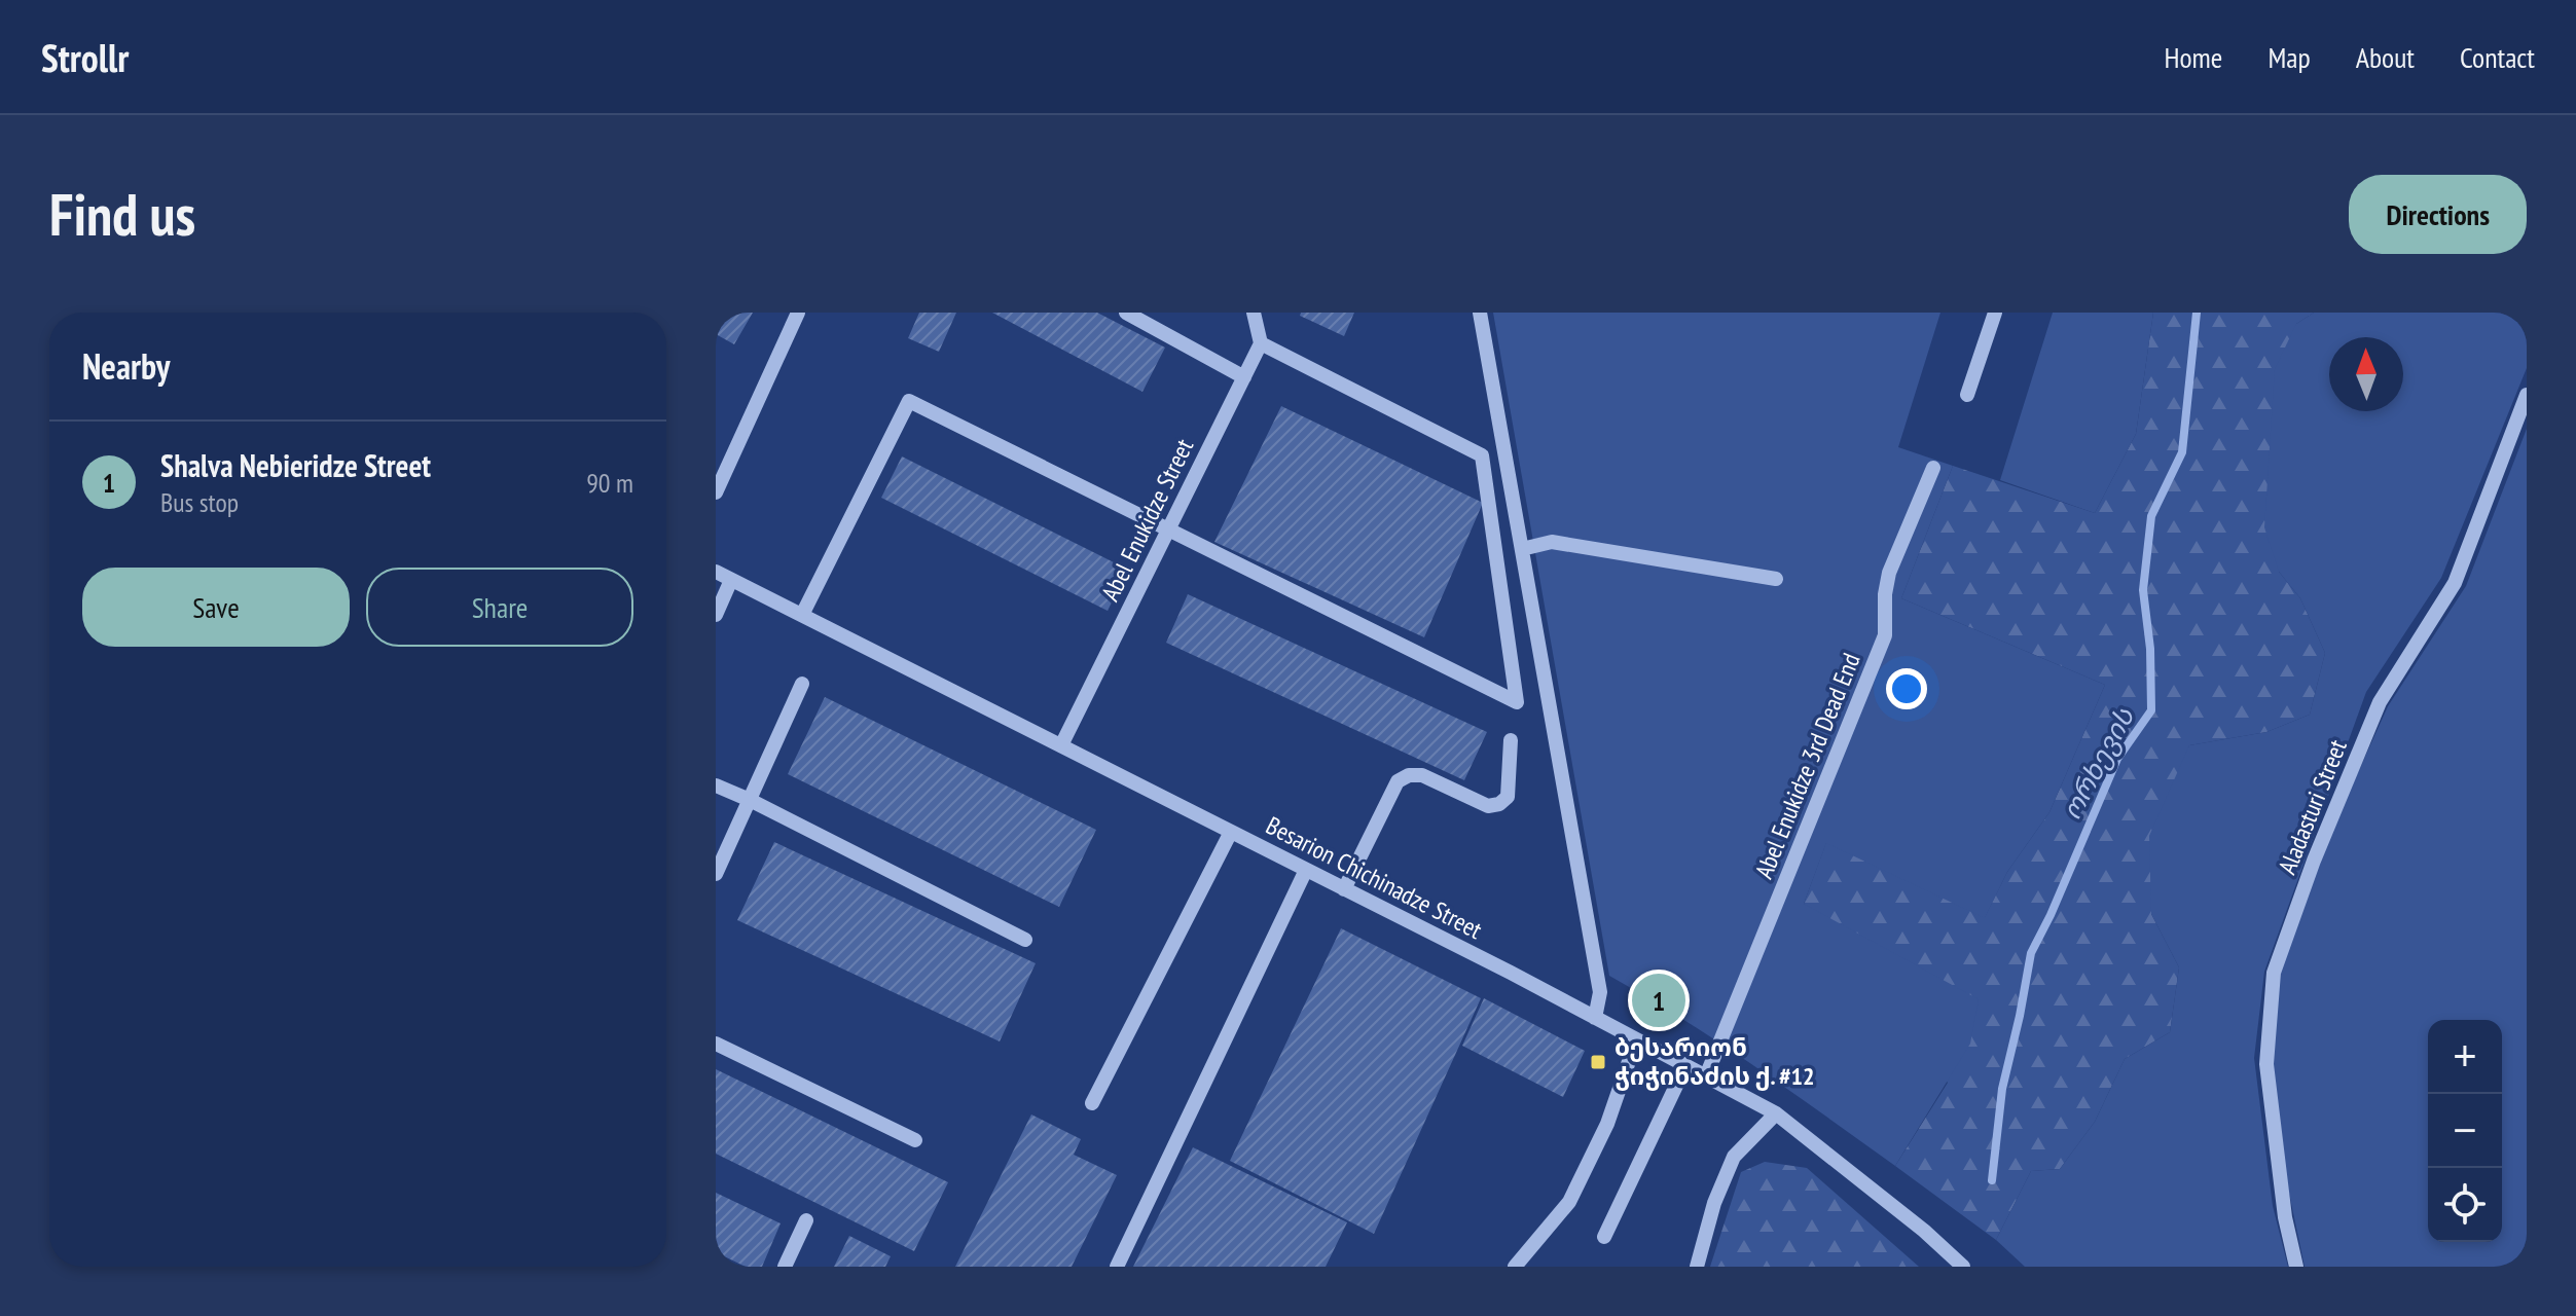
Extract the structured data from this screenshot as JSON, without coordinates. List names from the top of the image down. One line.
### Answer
{"streets":{"street":["Abel Enukidze Street","Abel Enukidze 3rd Dead End","Aladasturi Street","Besarion Chichinadze Street"]},"crossings":[["Abel Enukidze Street","Besarion Chichinadze Street"],["Abel Enukidze 3rd Dead End","Besarion Chichinadze Street"]],"water":["ორხევის"],"places":{"transit":["ბესარიონ ჭიჭინაძის ქ. #12"]},"north":"top","page":{"header":"Strollr","nav":["Home","Map","About","Contact"],"buttons":["Directions",["Save","Share"]],"title":"Find us","heading":"Nearby","list":[{"mark":"1","name":"Shalva Nebieridze Street","note":"Bus stop","value":"90 m"}],"pins":"1","map_buttons":["+","−"]}}
